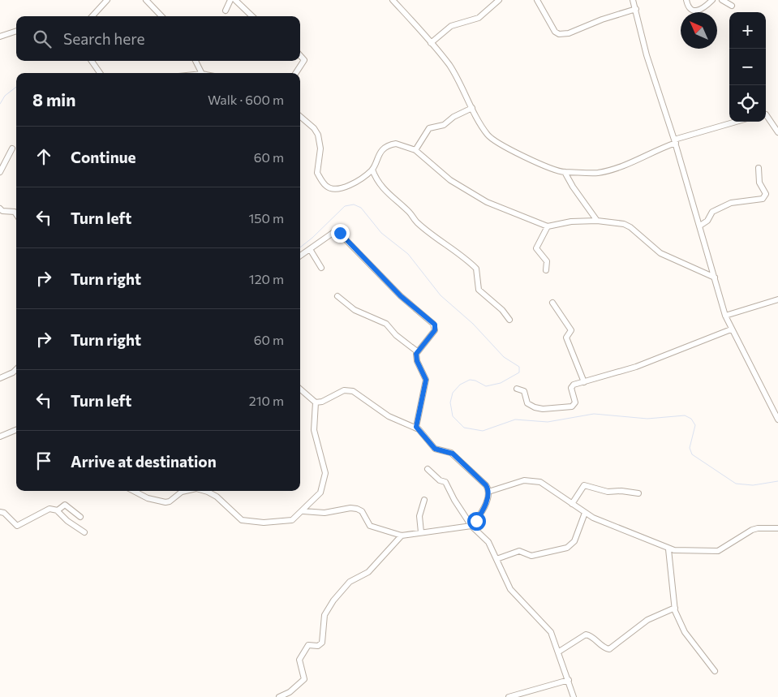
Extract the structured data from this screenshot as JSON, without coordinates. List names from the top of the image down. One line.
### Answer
{"north":"top left","page":{"map_buttons":["+","−"],"search":"Search here","heading":["8 min","Walk · 600 m"],"list":[["Continue","60 m"],["Turn left","150 m"],["Turn right","120 m"],["Turn right","60 m"],["Turn left","210 m"],"Arrive at destination"]}}
